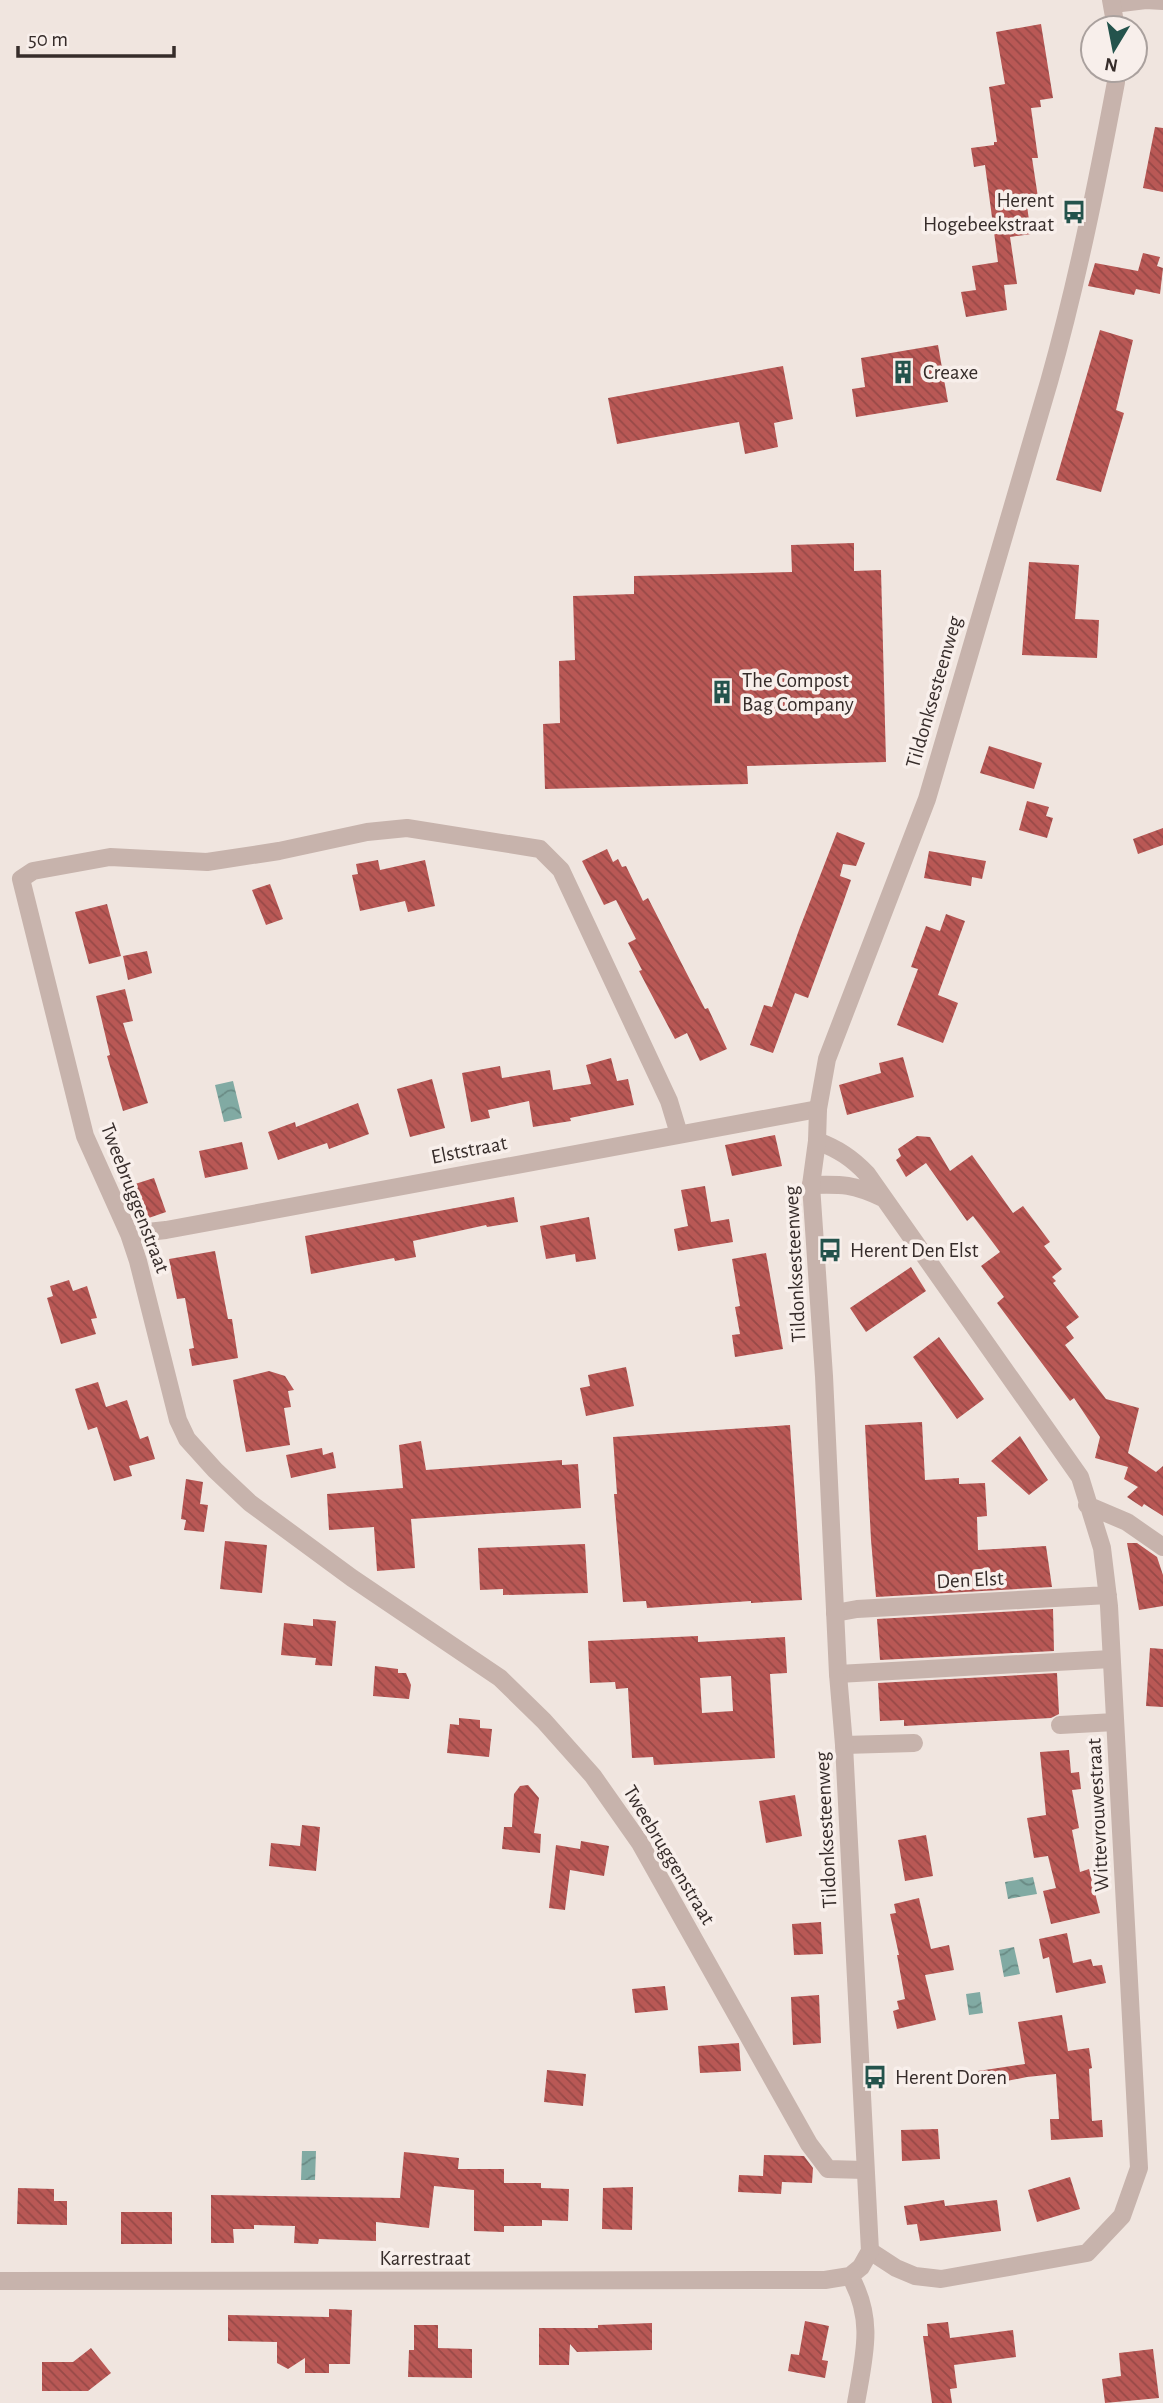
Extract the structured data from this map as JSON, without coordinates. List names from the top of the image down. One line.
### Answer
{"streets":{"street":["Tildonksesteenweg","Elststraat","Tweebruggenstraat","Den Elst","Wittevrouwestraat","Karrestraat"]},"crossings":[["Tildonksesteenweg","Elststraat"],["Tildonksesteenweg","Tweebruggenstraat"],["Tildonksesteenweg","Den Elst"],["Tildonksesteenweg","Wittevrouwestraat"],["Elststraat","Tweebruggenstraat"],["Den Elst","Wittevrouwestraat"]],"places":{"bus stop":["Herent Hogebeekstraat","Herent Den Elst","Herent Doren"],"building":["Creaxe","The Compost Bag Company"]},"scale_bar":"50 m","north":"bottom"}
